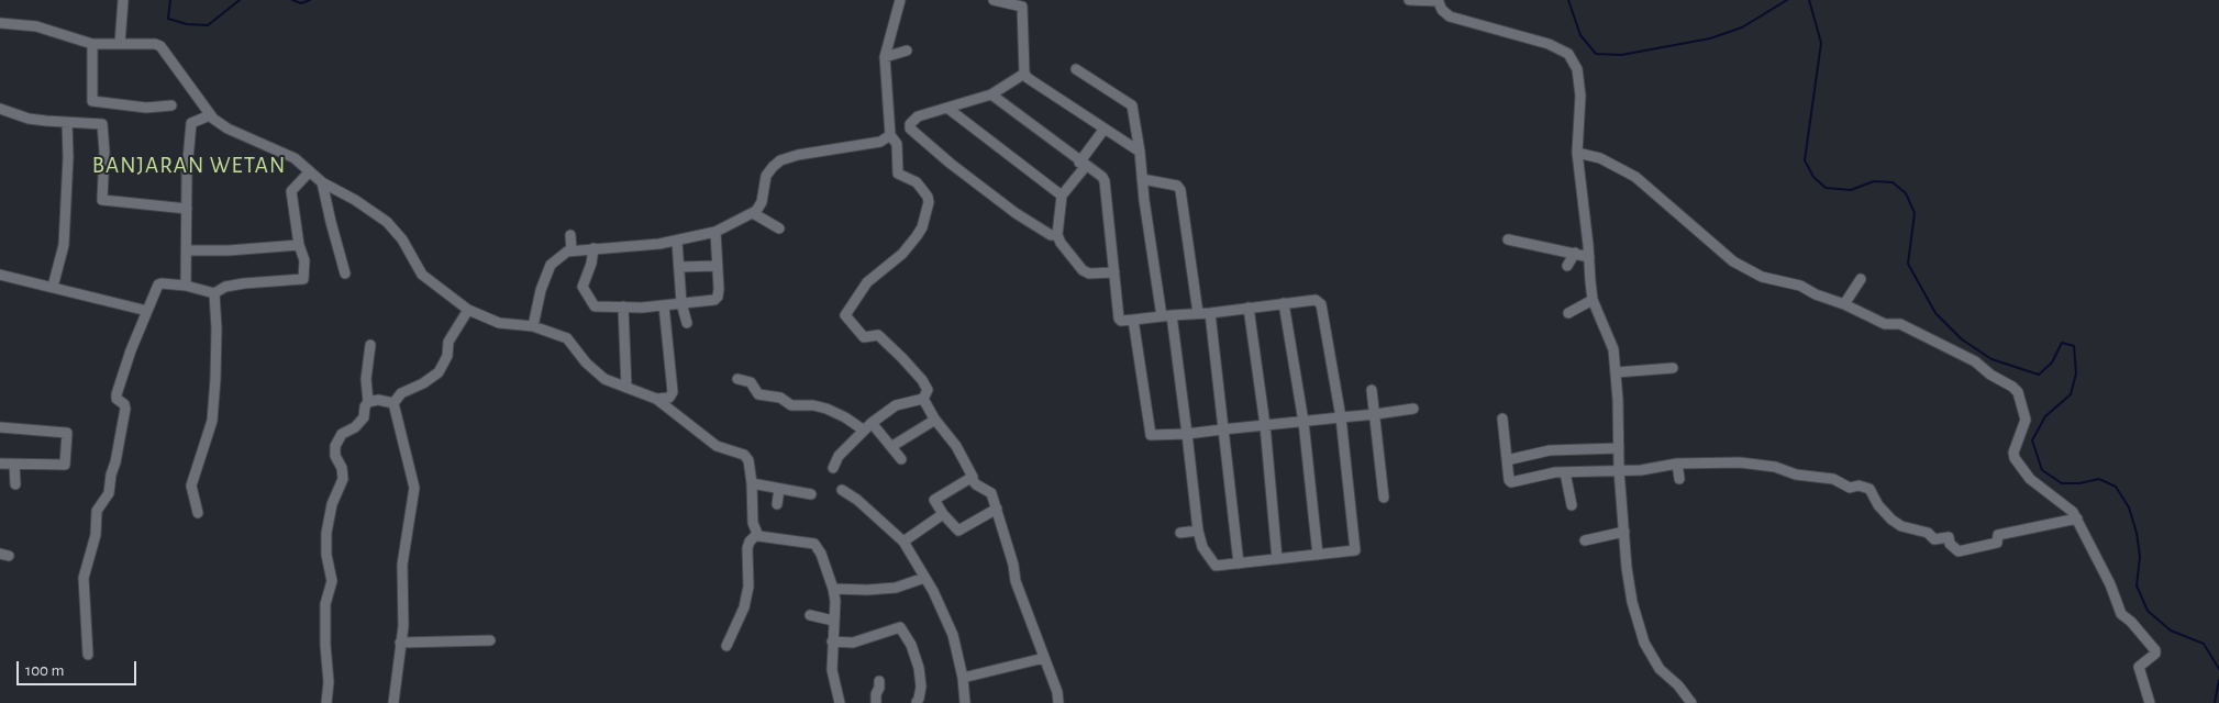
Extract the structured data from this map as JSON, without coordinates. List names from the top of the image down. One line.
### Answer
{"districts":["BANJARAN WETAN"],"scale_bar":"100 m"}
